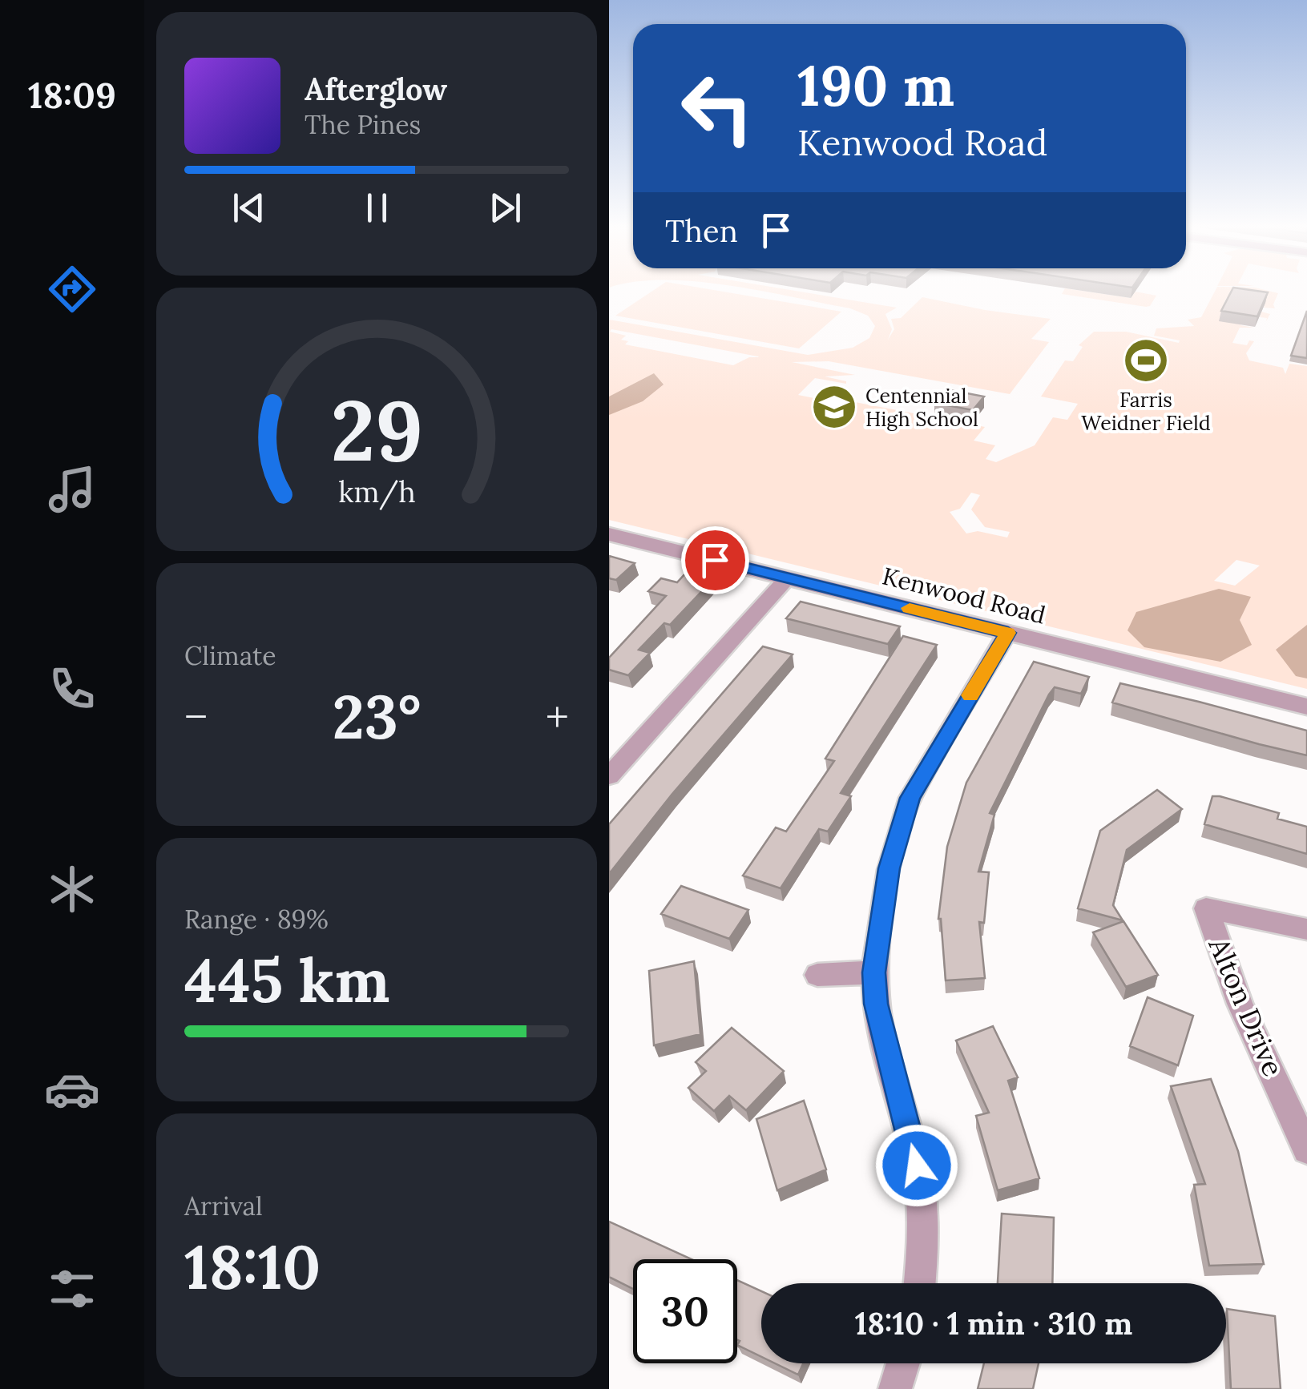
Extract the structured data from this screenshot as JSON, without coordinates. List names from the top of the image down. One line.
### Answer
{"streets":{"street":["Kenwood Road","Alton Drive"]},"places":{"sports":["Farris Weidner Field"],"school or university":["Centennial High School"]},"page":{"tabs":"18:09","turn":["190 m","Kenwood Road"],"song":["Afterglow","The Pines"],"then":"Then","tile":["Climate",["Range · 89%","445 km"],["Arrival","18:10"]],"heat":["−","23°","+"],"limit":"30","trip":"18:10 · 1 min · 310 m","gauge":["29","km/h"]}}
